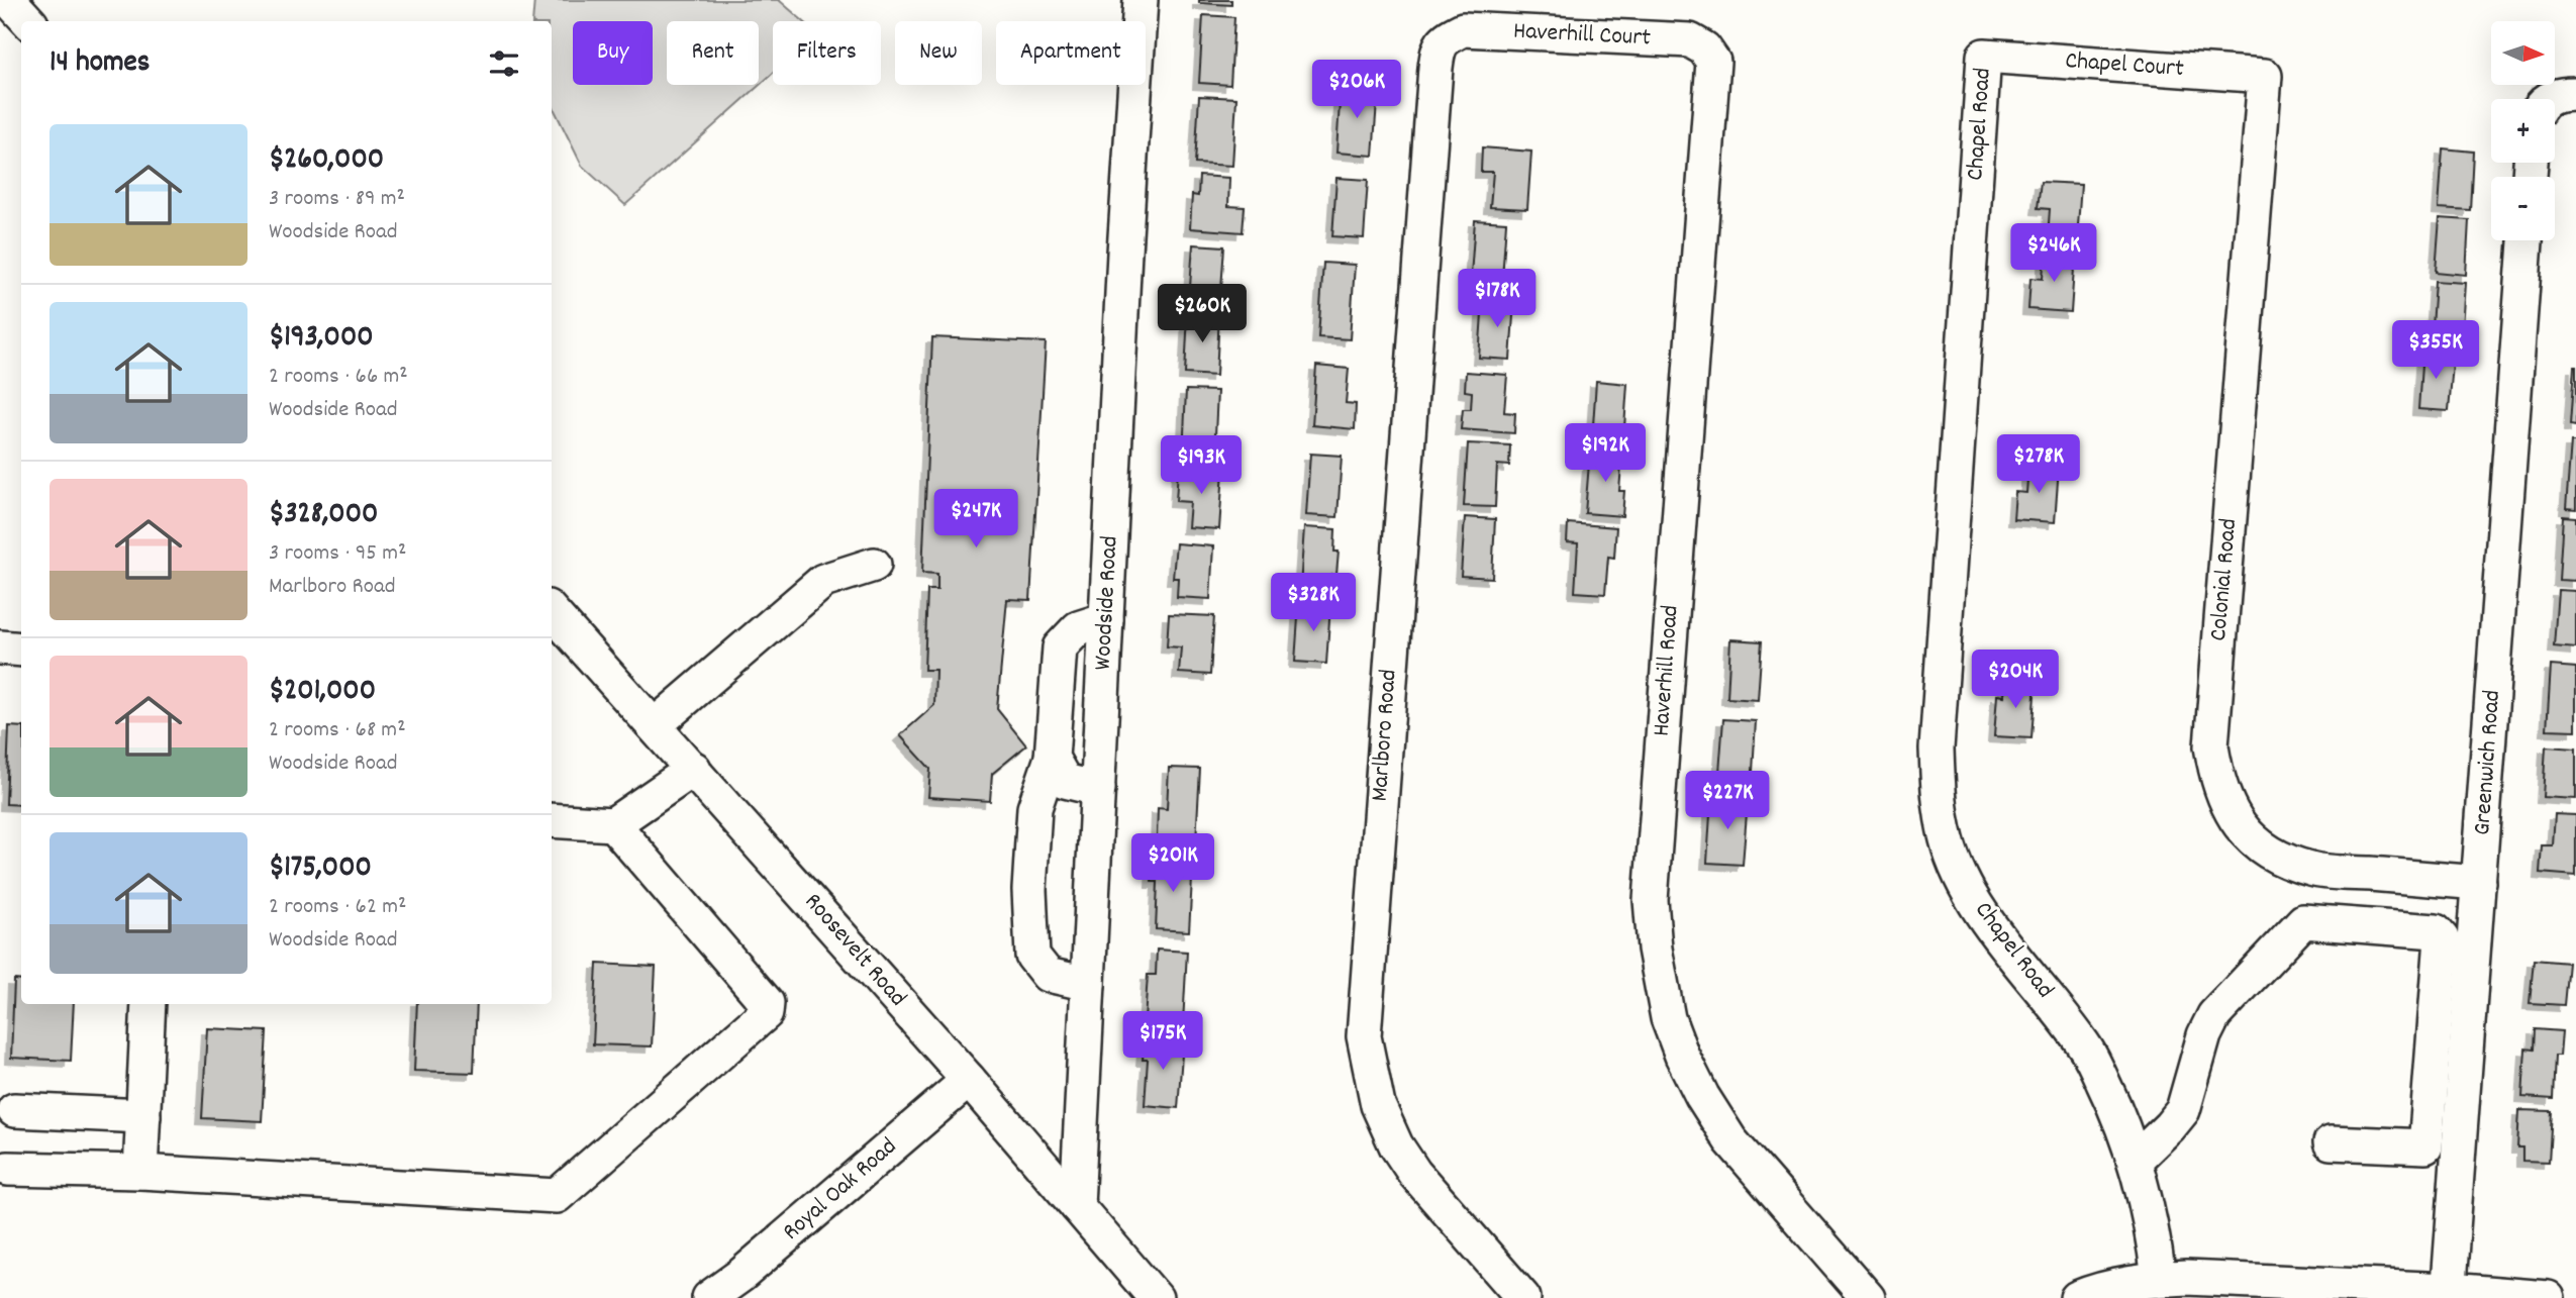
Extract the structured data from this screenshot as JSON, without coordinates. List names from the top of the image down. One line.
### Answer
{"streets":{"street":["Haverhill Court","Chapel Court","Chapel Road","Colonial Road","Woodside Road","Haverhill Road","Marlboro Road","Greenwich Road","Roosevelt Road","Royal Oak Road"]},"crossings":[["Haverhill Court","Haverhill Road"],["Haverhill Court","Marlboro Road"],["Chapel Court","Chapel Road"],["Chapel Court","Colonial Road"],["Colonial Road","Greenwich Road"],["Woodside Road","Roosevelt Road"],["Roosevelt Road","Royal Oak Road"]],"north":"right","page":{"map_buttons":["+","−"],"chip":["Buy","Rent","Filters","New","Apartment"],"heading":"14 homes","price":["$206K","$246K","$178K","$260K","$355K","$192K","$278K","$193K","$247K","$328K","$204K","$227K","$201K","$175K"],"list":[{"name":"$260,000","note":"3 rooms · 89 m² · Woodside Road"},{"name":"$193,000","note":"2 rooms · 66 m² · Woodside Road"},{"name":"$328,000","note":"3 rooms · 95 m² · Marlboro Road"},{"name":"$201,000","note":"2 rooms · 68 m² · Woodside Road"},{"name":"$175,000","note":"2 rooms · 62 m² · Woodside Road"}]}}
